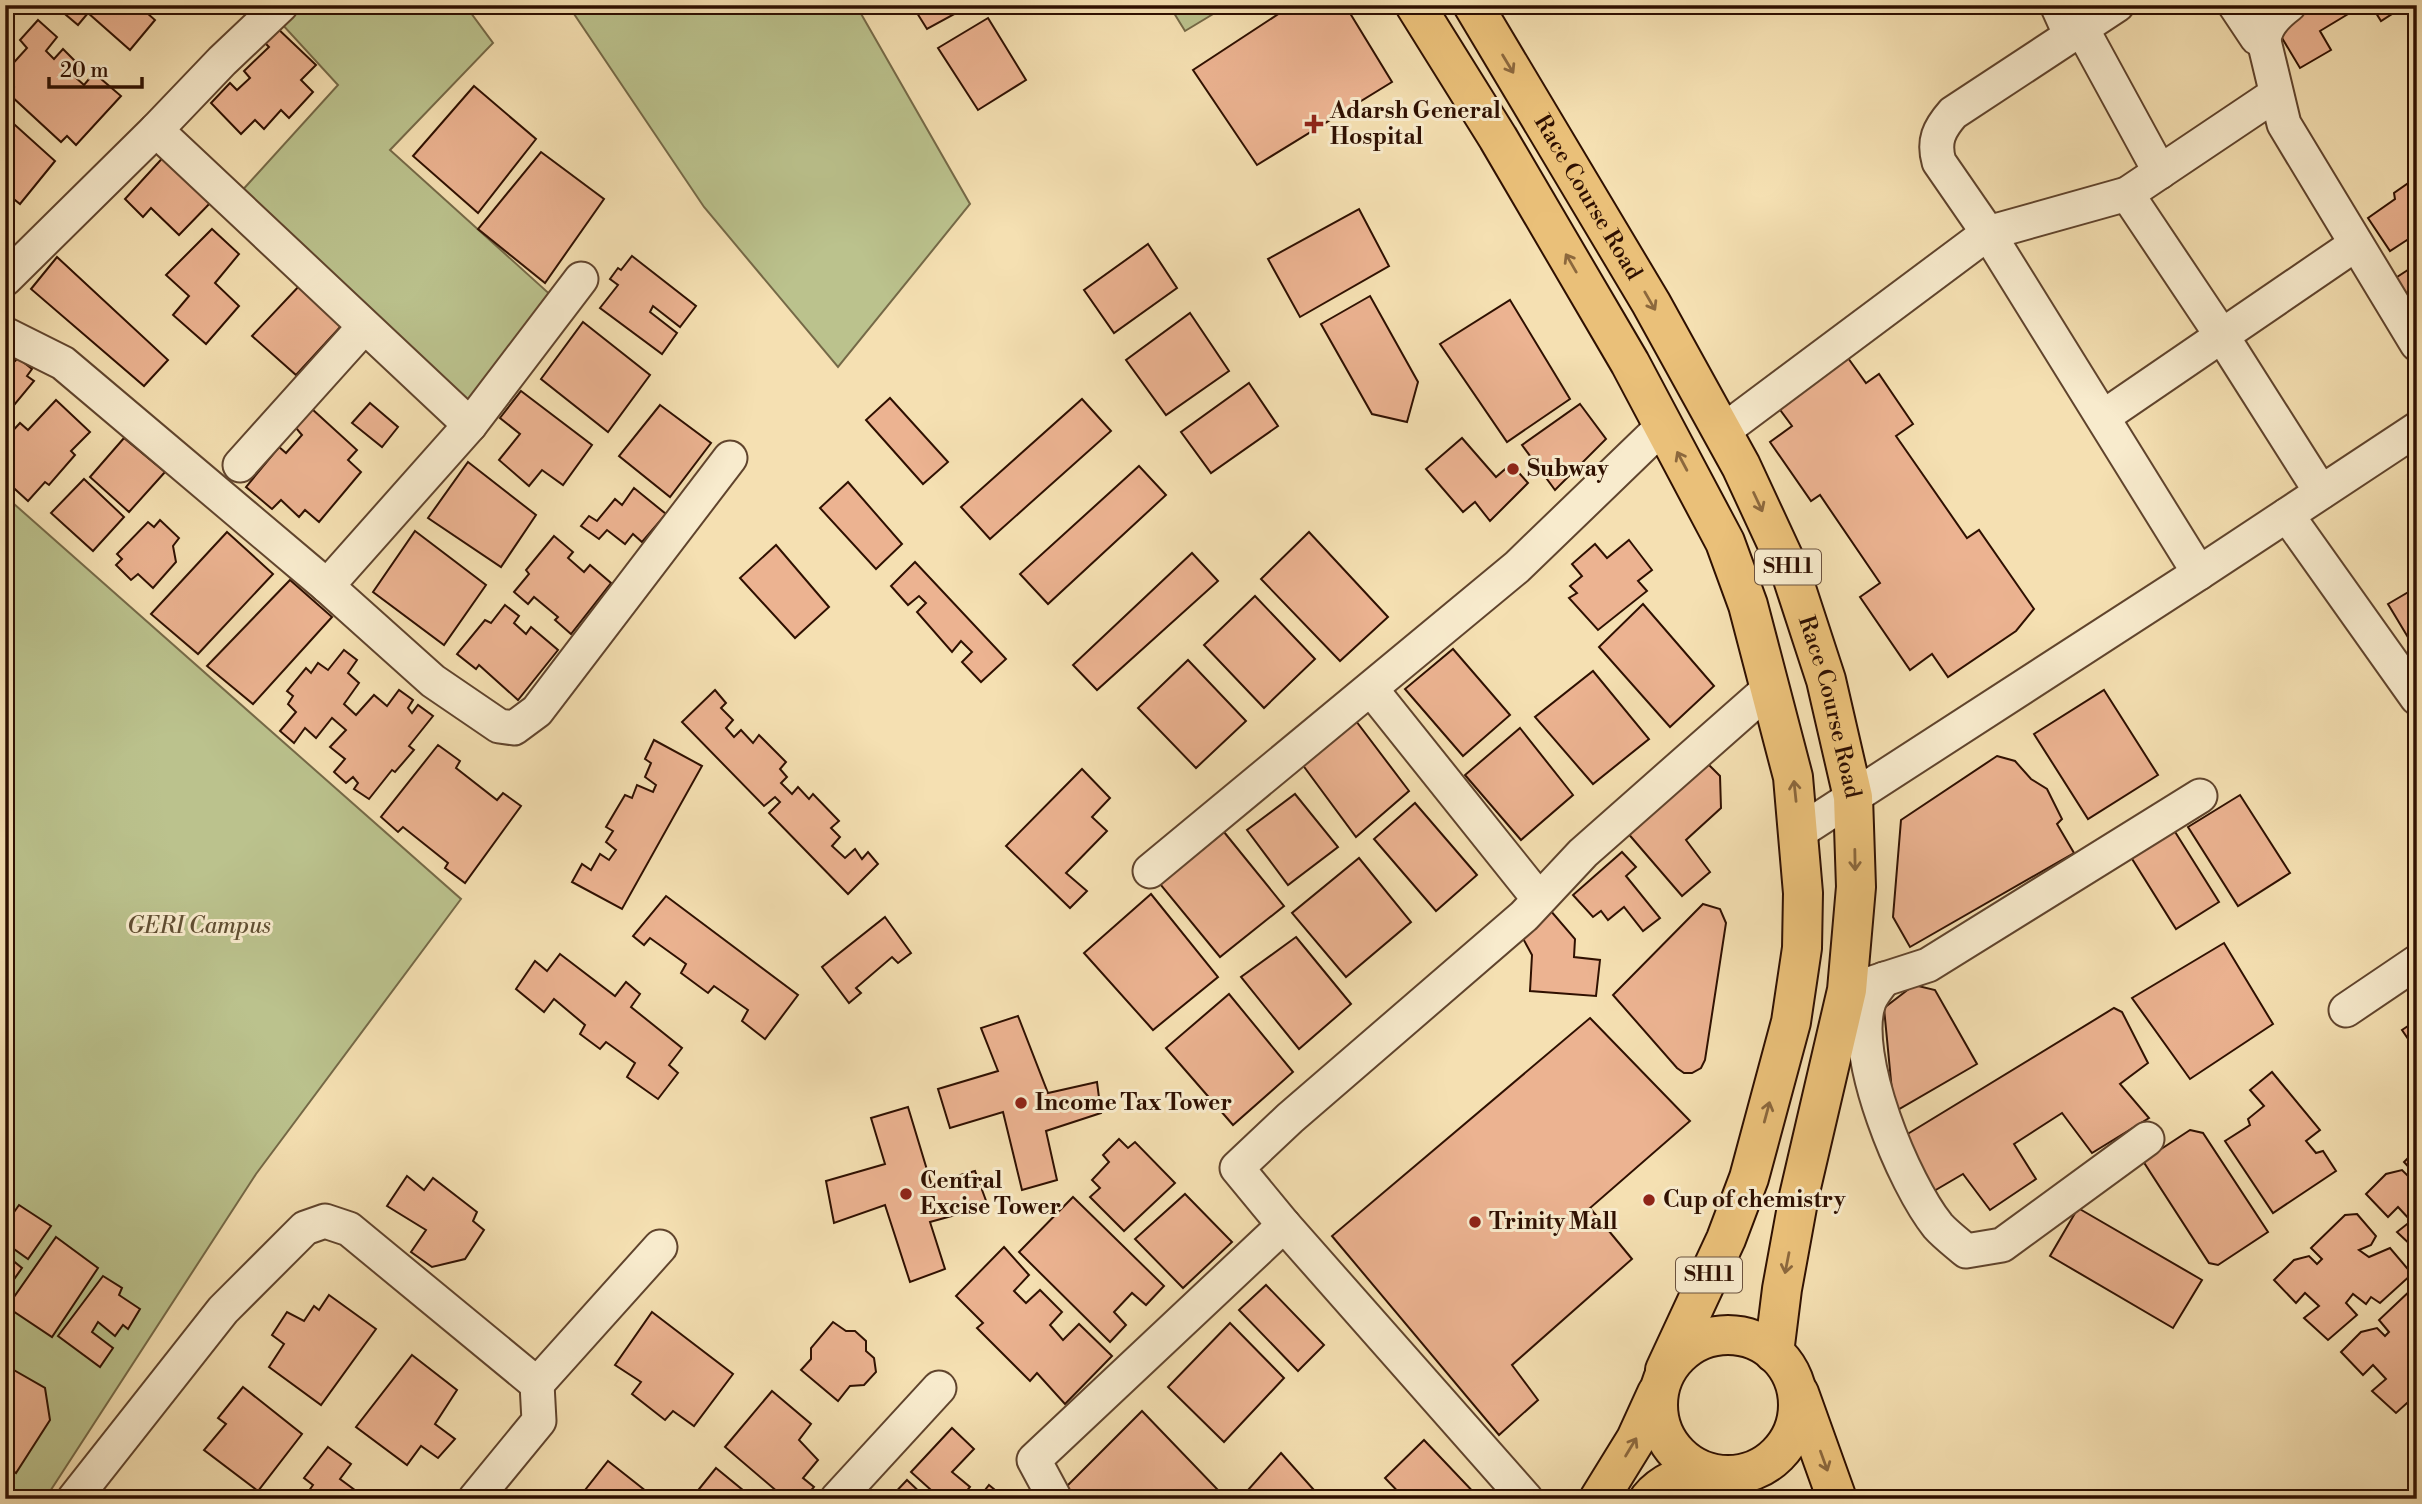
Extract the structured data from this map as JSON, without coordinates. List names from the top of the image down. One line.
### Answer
{"streets":{"main road":["Race Course Road","SH11"]},"crossings":[["Race Course Road","SH11"]],"parks":["GERI Campus"],"places":{"health":["Adarsh General Hospital"],"other":["Subway","Income Tax Tower","Central Excise Tower","Cup of chemistry","Trinity Mall"]},"scale_bar":"20 m"}
